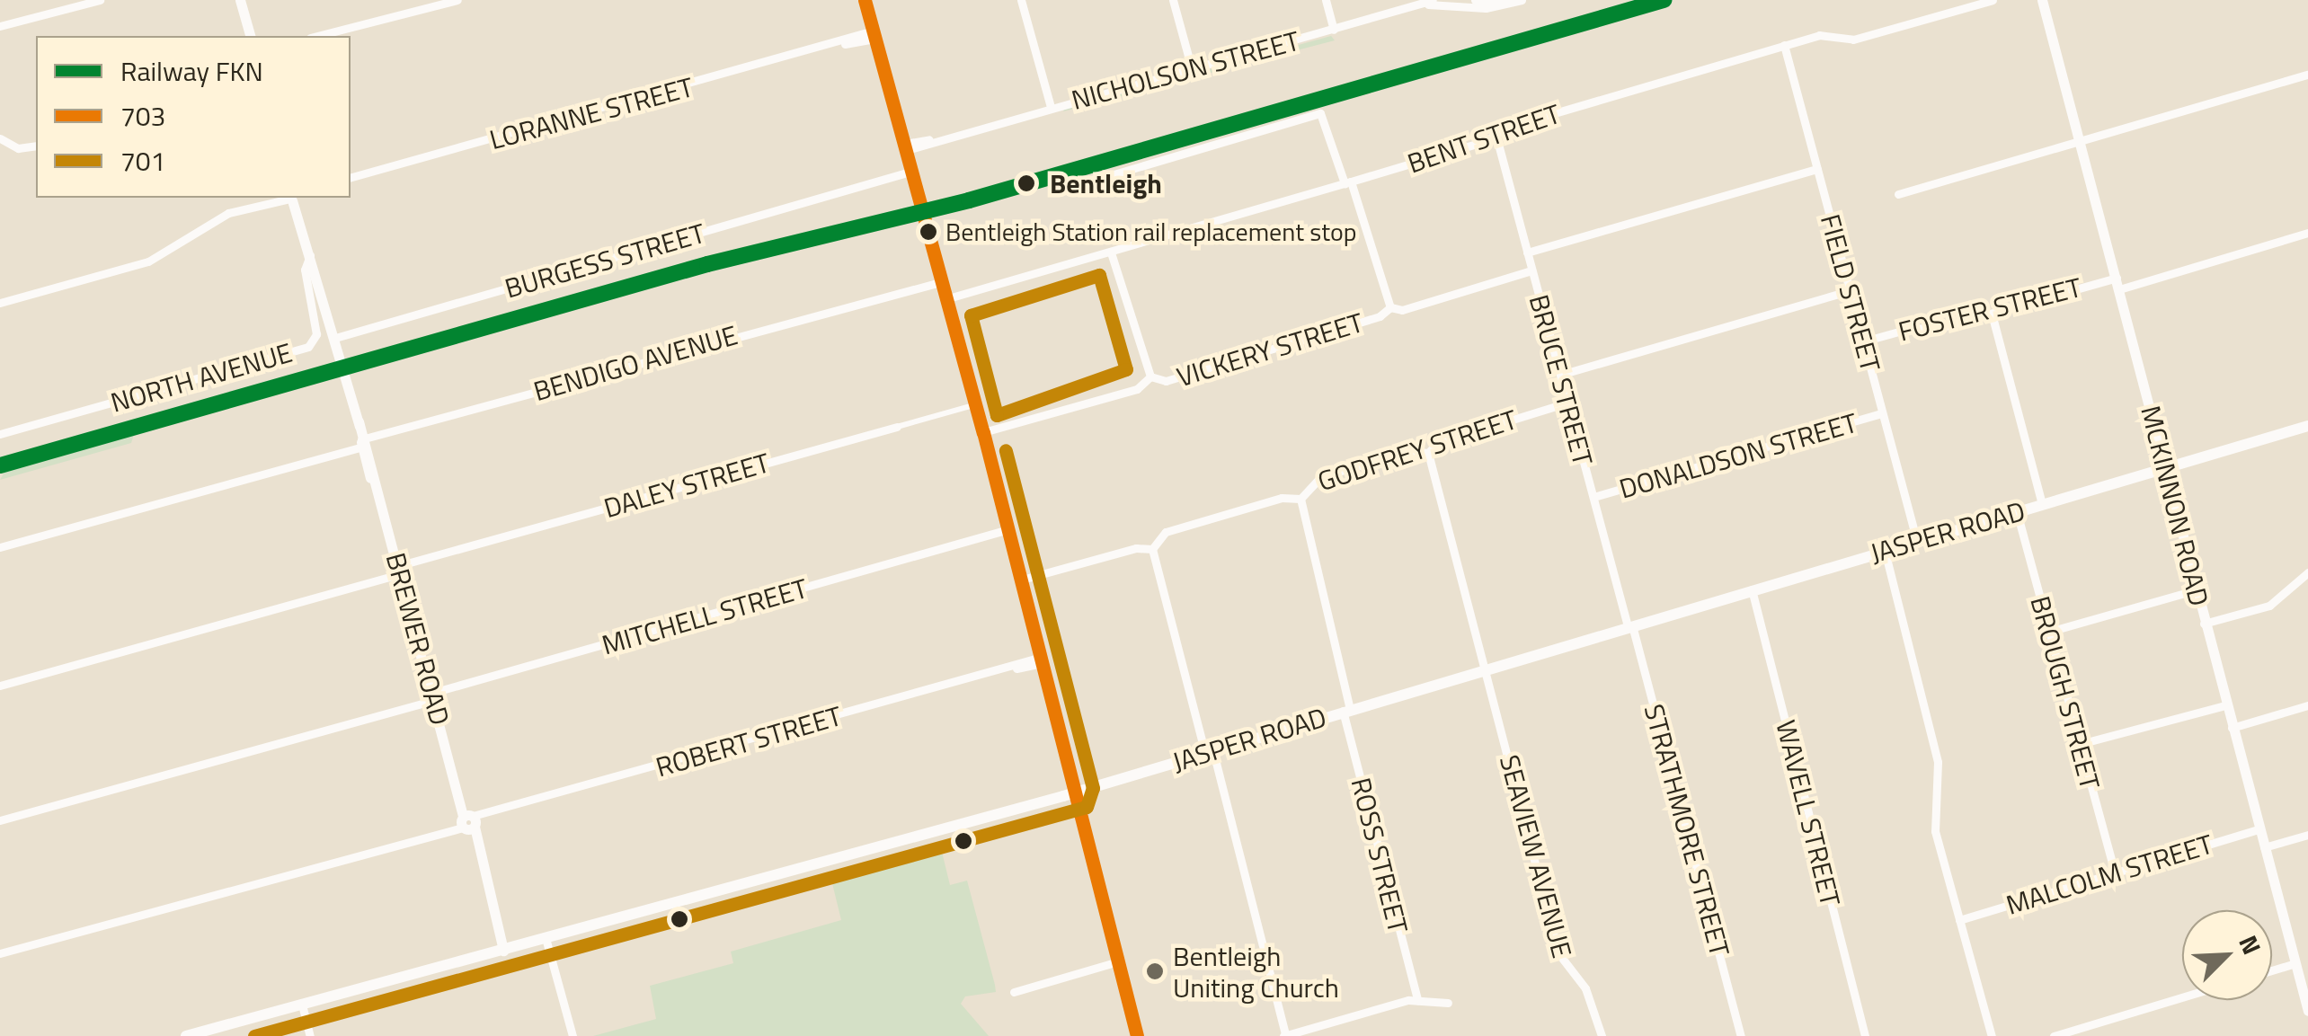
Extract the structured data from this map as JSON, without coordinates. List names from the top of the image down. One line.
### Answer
{"streets":{"main road":["JASPER ROAD"],"street":["NICHOLSON STREET","LORANNE STREET","BENT STREET","BURGESS STREET","FIELD STREET","FOSTER STREET","VICKERY STREET","BENDIGO AVENUE","NORTH AVENUE","BRUCE STREET","GODFREY STREET","DONALDSON STREET","DALEY STREET","MCKINNON ROAD","MITCHELL STREET","BREWER ROAD","BROUGH STREET","ROBERT STREET","WAVELL STREET","STRATHMORE STREET","ROSS STREET","SEAVIEW AVENUE","MALCOLM STREET"]},"crossings":[["BENT STREET","FIELD STREET"],["BENT STREET","BRUCE STREET"],["BURGESS STREET","BREWER ROAD"],["FIELD STREET","FOSTER STREET"],["FIELD STREET","DONALDSON STREET"],["FIELD STREET","JASPER ROAD"],["FOSTER STREET","MCKINNON ROAD"],["VICKERY STREET","BRUCE STREET"],["BENDIGO AVENUE","BREWER ROAD"],["NORTH AVENUE","BREWER ROAD"],["BRUCE STREET","GODFREY STREET"],["BRUCE STREET","DONALDSON STREET"],["BRUCE STREET","JASPER ROAD"],["BRUCE STREET","STRATHMORE STREET"],["GODFREY STREET","ROSS STREET"],["GODFREY STREET","SEAVIEW AVENUE"],["DALEY STREET","BREWER ROAD"],["MCKINNON ROAD","JASPER ROAD"],["MCKINNON ROAD","MALCOLM STREET"],["JASPER ROAD","BREWER ROAD"],["JASPER ROAD","BROUGH STREET"],["JASPER ROAD","WAVELL STREET"],["JASPER ROAD","STRATHMORE STREET"],["JASPER ROAD","ROSS STREET"],["JASPER ROAD","SEAVIEW AVENUE"],["MITCHELL STREET","BREWER ROAD"],["BREWER ROAD","ROBERT STREET"],["BROUGH STREET","MALCOLM STREET"]],"places":["Bentleigh","Bentleigh Station rail replacement stop","Bentleigh Uniting Church"],"lines":["rail line FKN","transit line 703","transit line 701"],"legend":["Railway FKN","703","701"],"north":"top right"}
